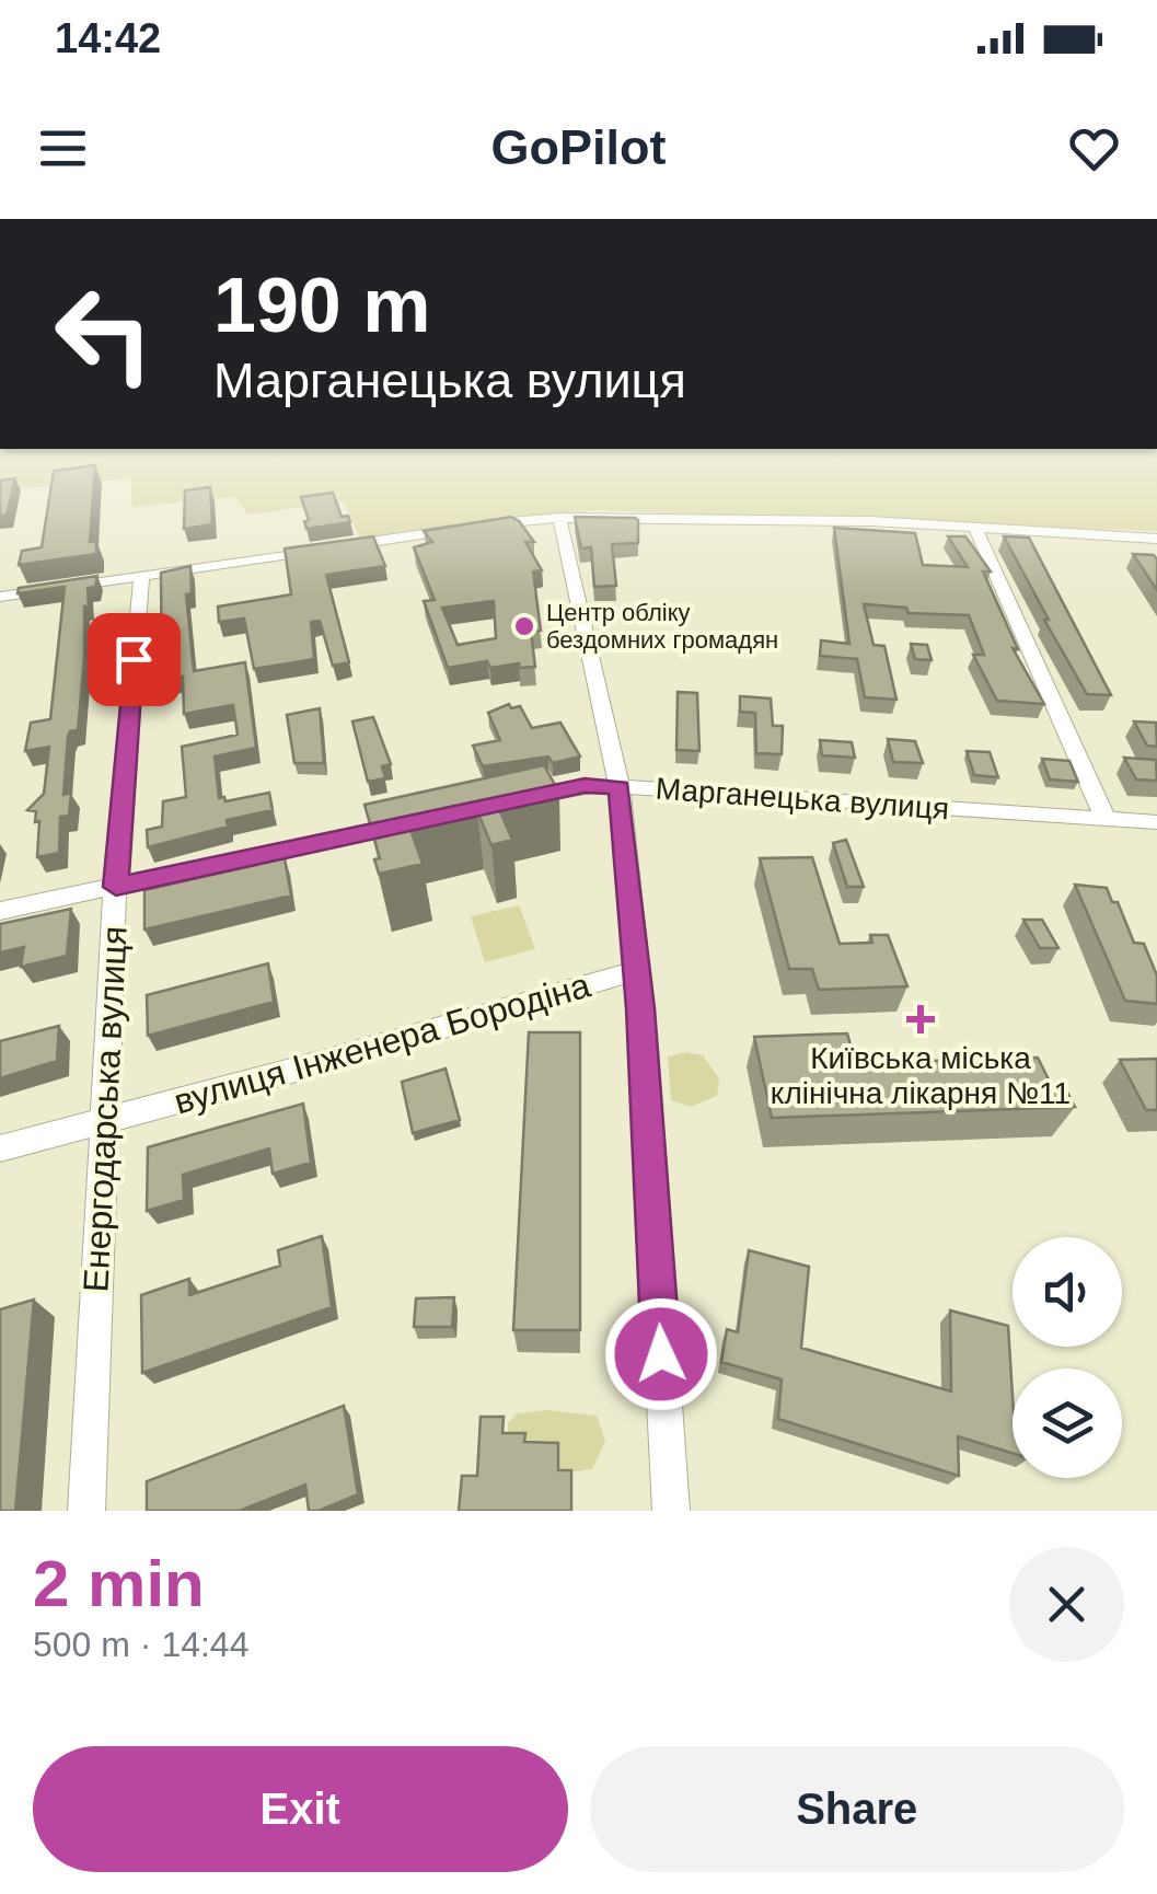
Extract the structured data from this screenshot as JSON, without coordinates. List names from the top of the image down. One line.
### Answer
{"streets":{"street":["Марганецька вулиця","вулиця Інженера Бородіна","Енергодарська вулиця"]},"crossings":[["вулиця Інженера Бородіна","Енергодарська вулиця"]],"places":{"other":["Центр обліку бездомних громадян"],"health":["Київська міська клінічна лікарня №11"]},"page":{"status":"14:42","header":"GoPilot","turn":["190 m","Марганецька вулиця"],"heading":["2 min","500 m · 14:44"],"buttons":["Exit","Share"]}}
